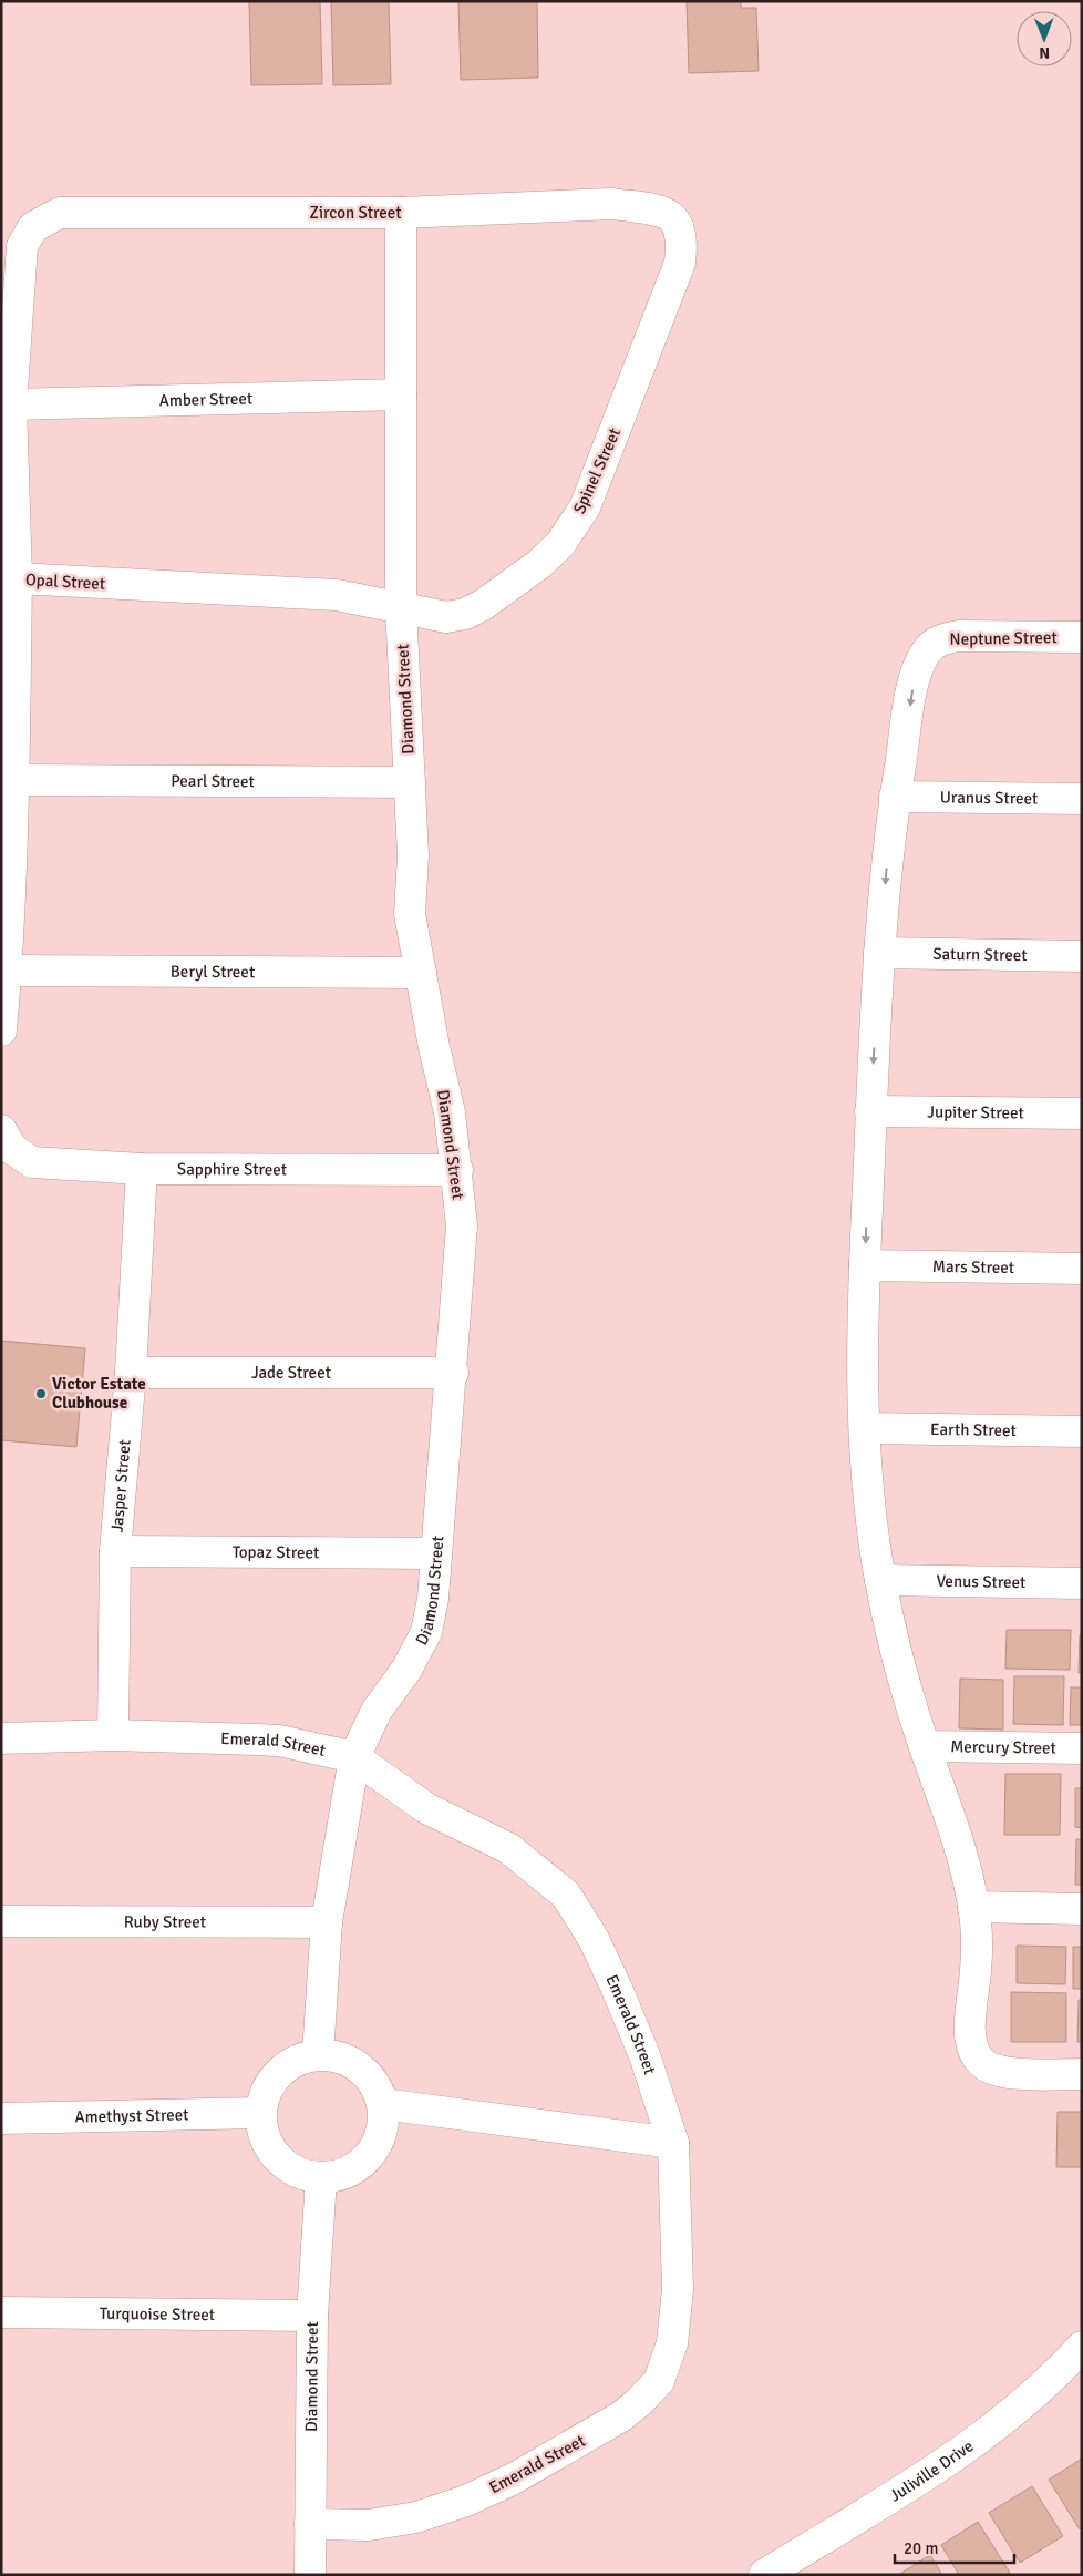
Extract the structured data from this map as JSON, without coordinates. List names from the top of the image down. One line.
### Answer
{"streets":{"street":["Zircon Street","Amber Street","Spinel Street","Opal Street","Neptune Street","Diamond Street","Pearl Street","Uranus Street","Saturn Street","Beryl Street","Jupiter Street","Sapphire Street","Mars Street","Jade Street","Earth Street","Jasper Street","Topaz Street","Venus Street","Emerald Street","Mercury Street","Ruby Street","Amethyst Street","Turquoise Street","Juliville Drive"]},"crossings":[["Zircon Street","Spinel Street"],["Zircon Street","Opal Street"],["Zircon Street","Diamond Street"],["Amber Street","Opal Street"],["Amber Street","Diamond Street"],["Spinel Street","Opal Street"],["Spinel Street","Diamond Street"],["Opal Street","Diamond Street"],["Neptune Street","Uranus Street"],["Diamond Street","Pearl Street"],["Diamond Street","Beryl Street"],["Diamond Street","Sapphire Street"],["Diamond Street","Jade Street"],["Diamond Street","Topaz Street"],["Diamond Street","Emerald Street"],["Diamond Street","Ruby Street"],["Diamond Street","Amethyst Street"],["Diamond Street","Turquoise Street"],["Sapphire Street","Jasper Street"],["Jade Street","Jasper Street"],["Jasper Street","Topaz Street"],["Jasper Street","Emerald Street"]],"places":["Victor Estate Clubhouse"],"scale_bar":"20 m","north":"bottom"}
